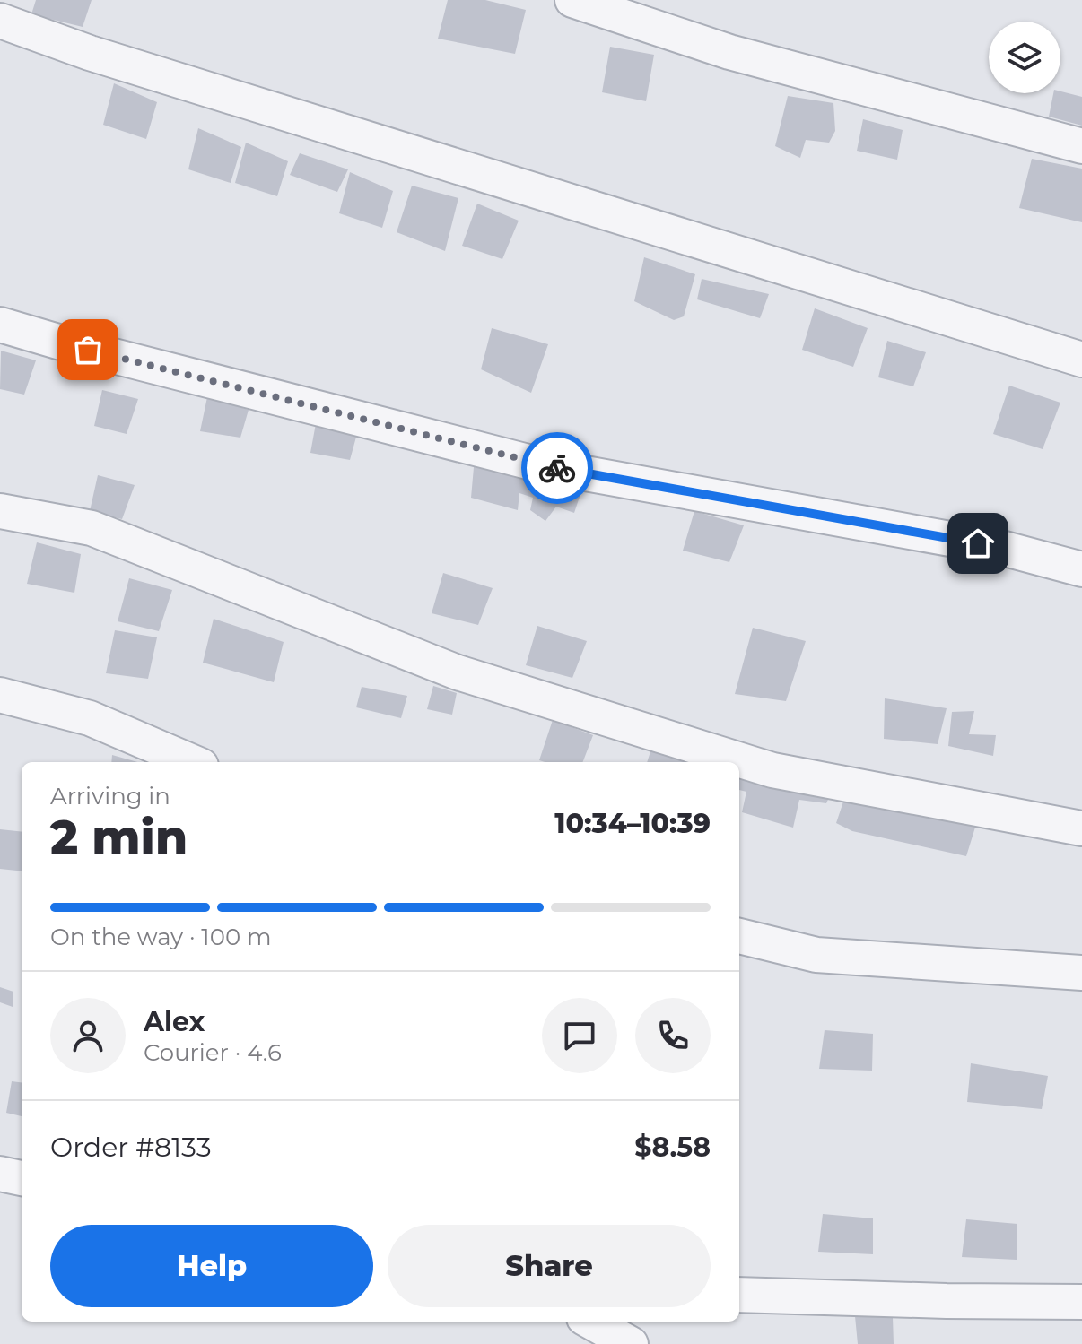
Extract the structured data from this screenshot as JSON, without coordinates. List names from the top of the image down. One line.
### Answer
{"page":{"heading":["2 min","Arriving in","10:34–10:39"],"panel":["Alex","Courier · 4.6","Order #8133","$8.58"],"bar":"On the way · 100 m","buttons":["Help","Share"]}}
